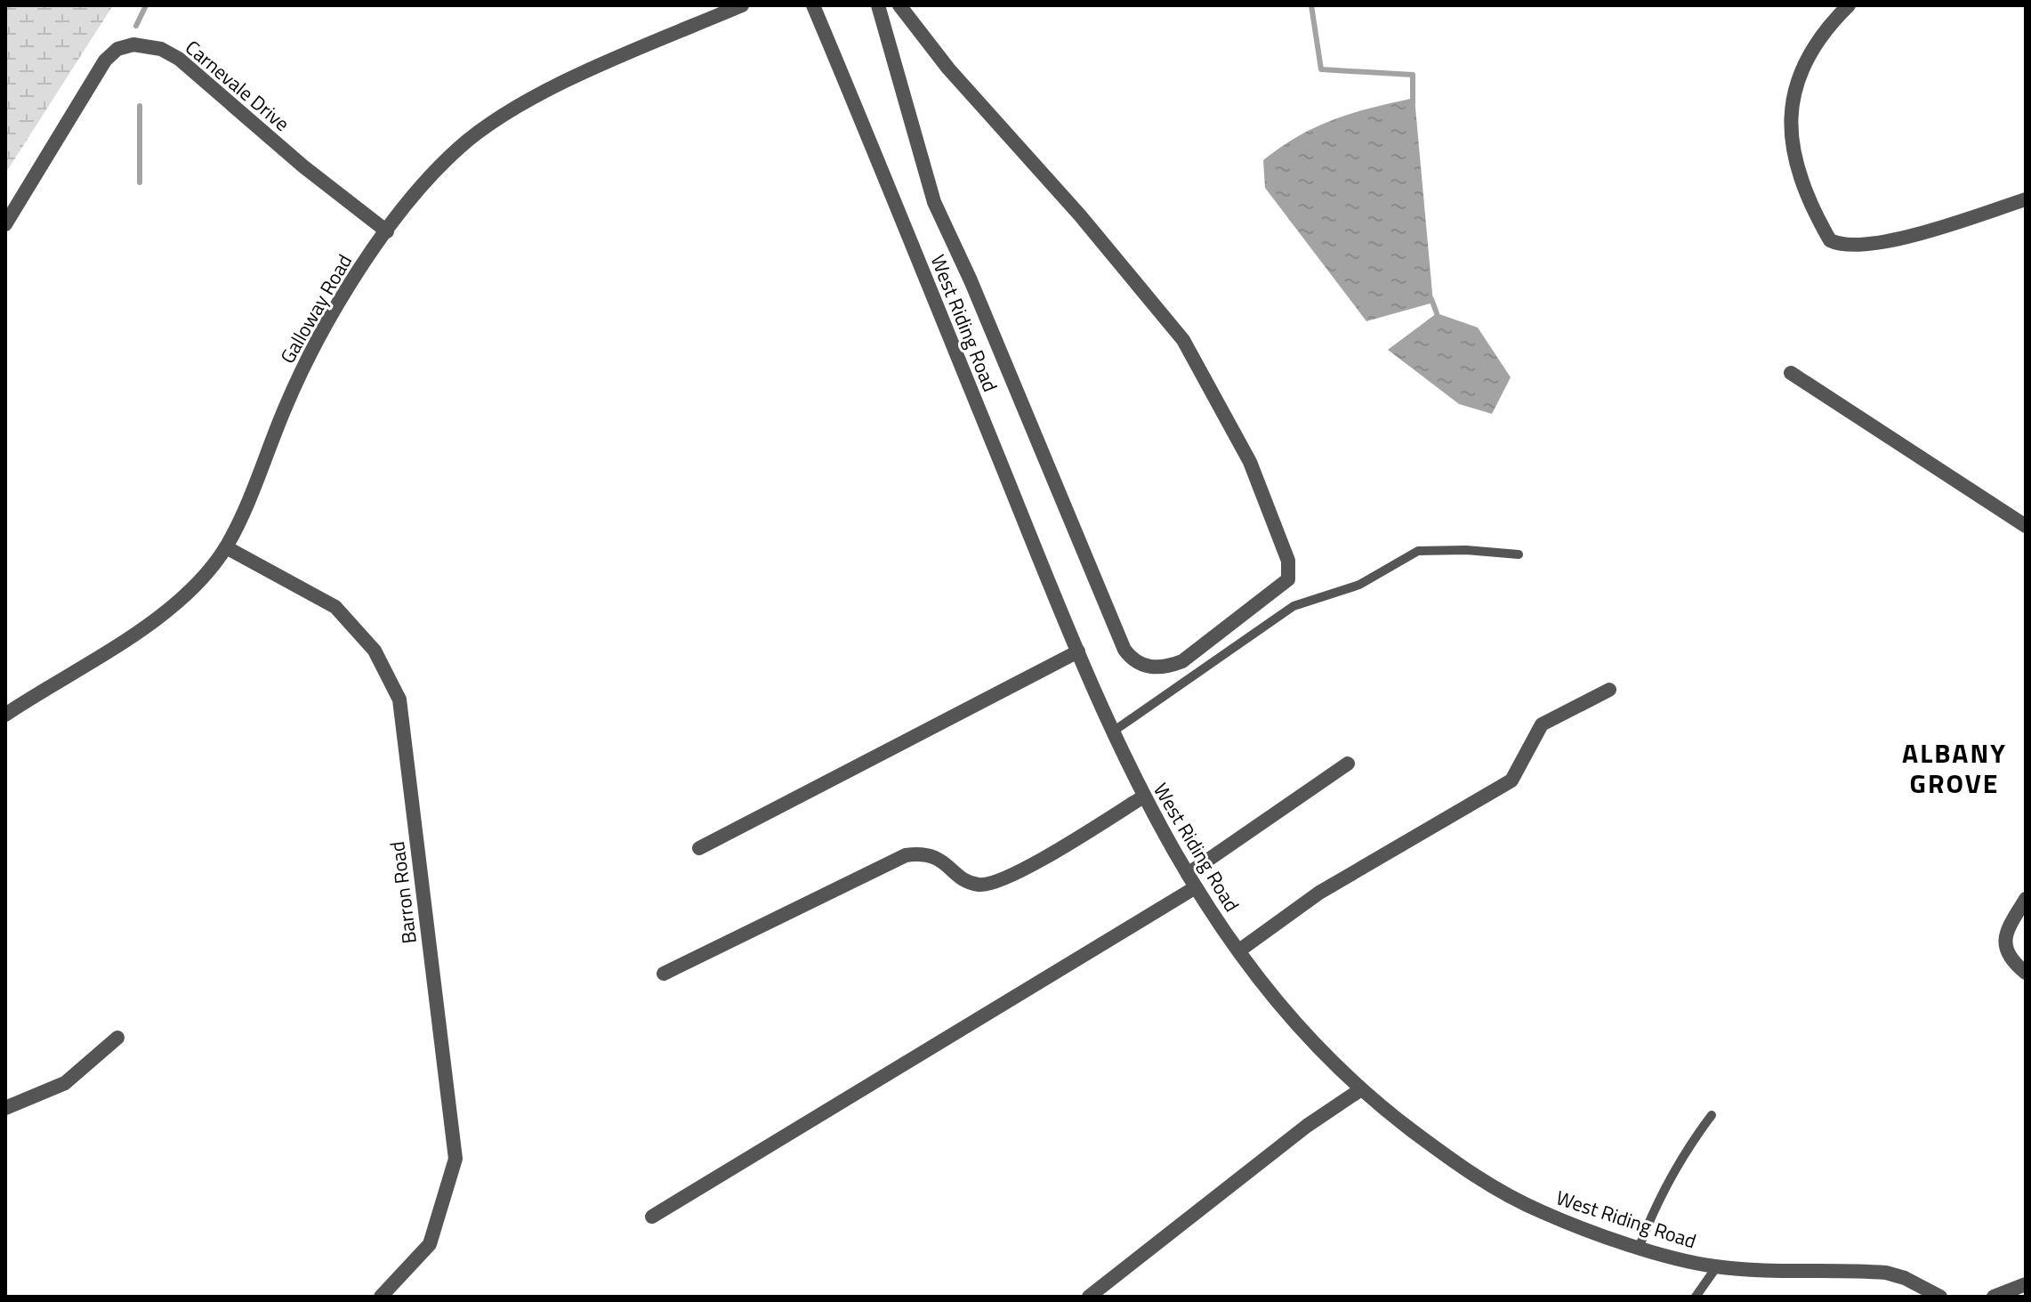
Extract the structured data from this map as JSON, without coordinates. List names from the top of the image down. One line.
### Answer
{"streets":{"street":["Carnevale Drive","Galloway Road","West Riding Road","Barron Road"]},"crossings":[["Carnevale Drive","Galloway Road"],["Galloway Road","Barron Road"]],"districts":["ALBANY GROVE"]}
